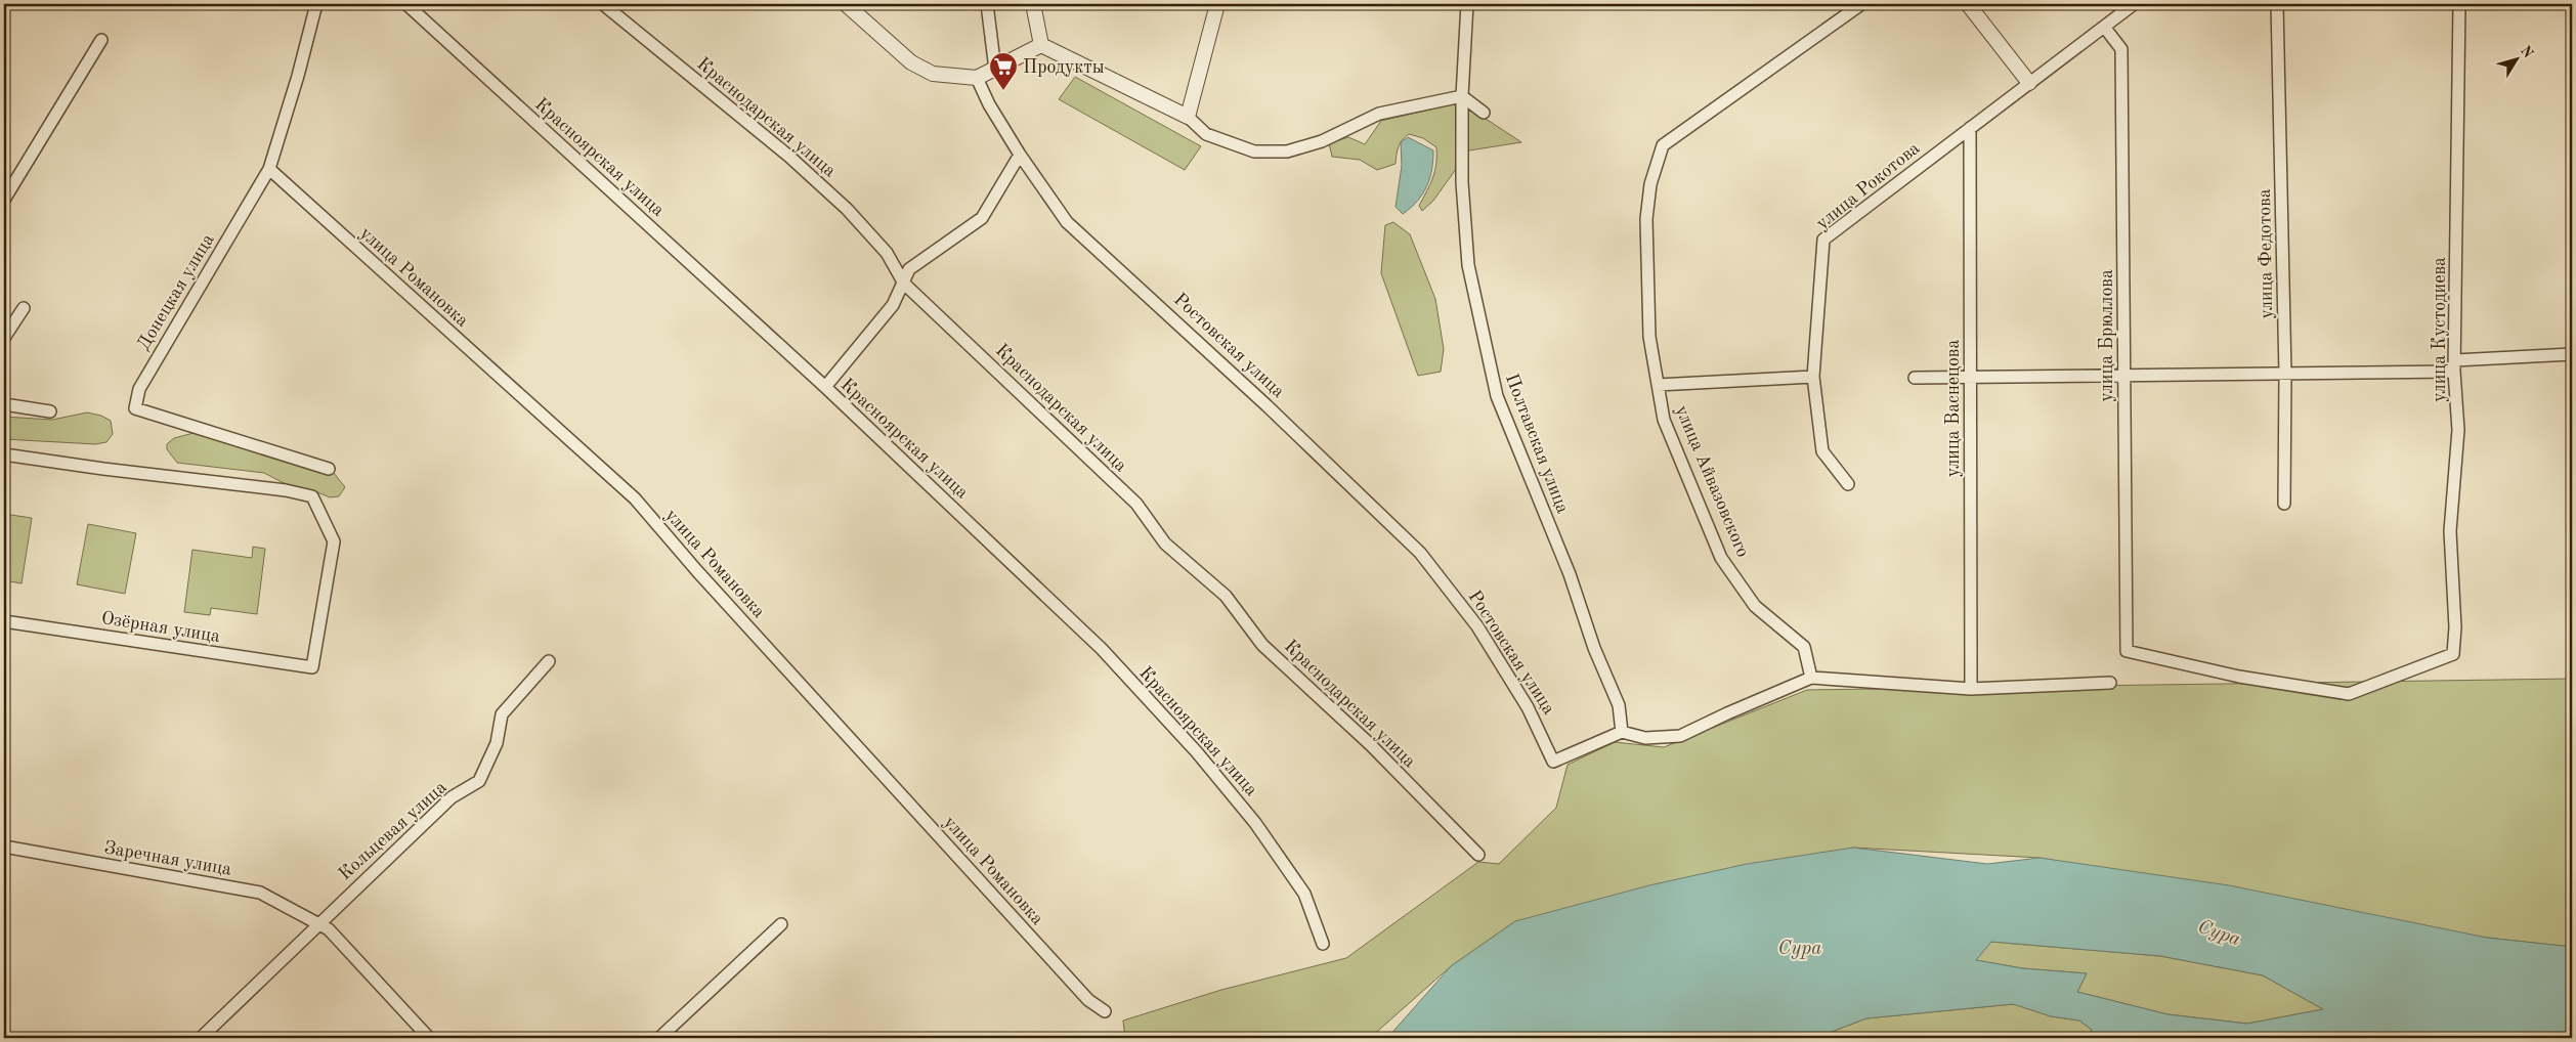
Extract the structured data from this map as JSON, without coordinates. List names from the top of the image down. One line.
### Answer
{"streets":{"street":["Краснодарская улица","Красноярская улица","улица Рокотова","улица Федотова","улица Романовка","Донецкая улица","улица Кустодиева","улица Брюллова","Ростовская улица","улица Васнецова","Полтавская улица","улица Айвазовского","Озёрная улица","Кольцевая улица","Заречная улица"]},"crossings":[["улица Рокотова","улица Брюллова"],["улица Рокотова","улица Васнецова"],["улица Романовка","Донецкая улица"],["улица Кустодиева","улица Брюллова"],["Ростовская улица","Полтавская улица"],["Кольцевая улица","Заречная улица"]],"water":["Сура"],"places":{"supermarket":["Продукты"]},"north":"top right"}
